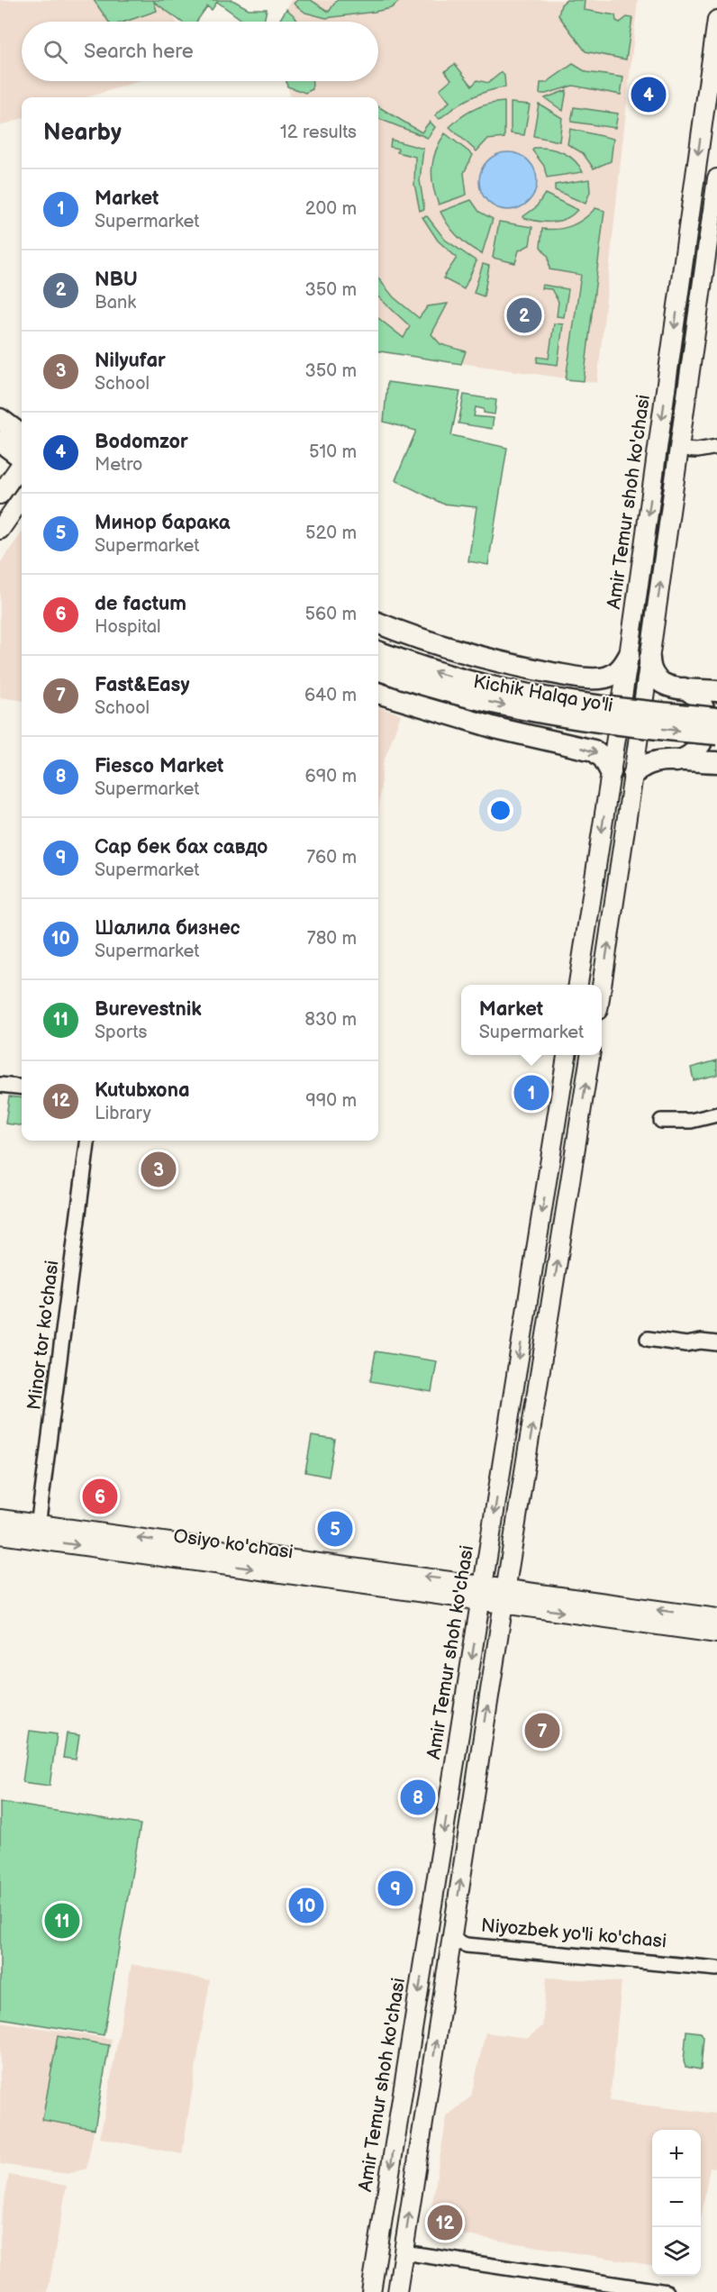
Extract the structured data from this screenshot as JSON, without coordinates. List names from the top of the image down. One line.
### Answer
{"streets":{"highway":["Kichik Halqa yo'li"],"main road":["Amir Temur shoh ko'chasi","Osiyo ko'chasi","Niyozbek yo'li ko'chasi"],"street":["Minor tor ko'chasi"]},"crossings":[["Amir Temur shoh ko'chasi","Osiyo ko'chasi"],["Amir Temur shoh ko'chasi","Niyozbek yo'li ko'chasi"],["Minor tor ko'chasi","Osiyo ko'chasi"]],"page":{"search":"Search here","pins":["4","2","1","3","6","5","7","8","9","10","11","12"],"heading":["Nearby","12 results"],"list":[{"mark":"1","name":"Market","note":"Supermarket","value":"200 m"},{"mark":"2","name":"NBU","note":"Bank","value":"350 m"},{"mark":"3","name":"Nilyufar","note":"School","value":"350 m"},{"mark":"4","name":"Bodomzor","note":"Metro","value":"510 m"},{"mark":"5","name":"Минор барака","note":"Supermarket","value":"520 m"},{"mark":"6","name":"de factum","note":"Hospital","value":"560 m"},{"mark":"7","name":"Fast&Easy","note":"School","value":"640 m"},{"mark":"8","name":"Fiesco Market","note":"Supermarket","value":"690 m"},{"mark":"9","name":"Сар бек бах савдо","note":"Supermarket","value":"760 m"},{"mark":"10","name":"Шалила бизнес","note":"Supermarket","value":"780 m"},{"mark":"11","name":"Burevestnik","note":"Sports","value":"830 m"},{"mark":"12","name":"Kutubxona","note":"Library","value":"990 m"}],"popup":["Market","Supermarket"],"map_buttons":["+","−"]}}
